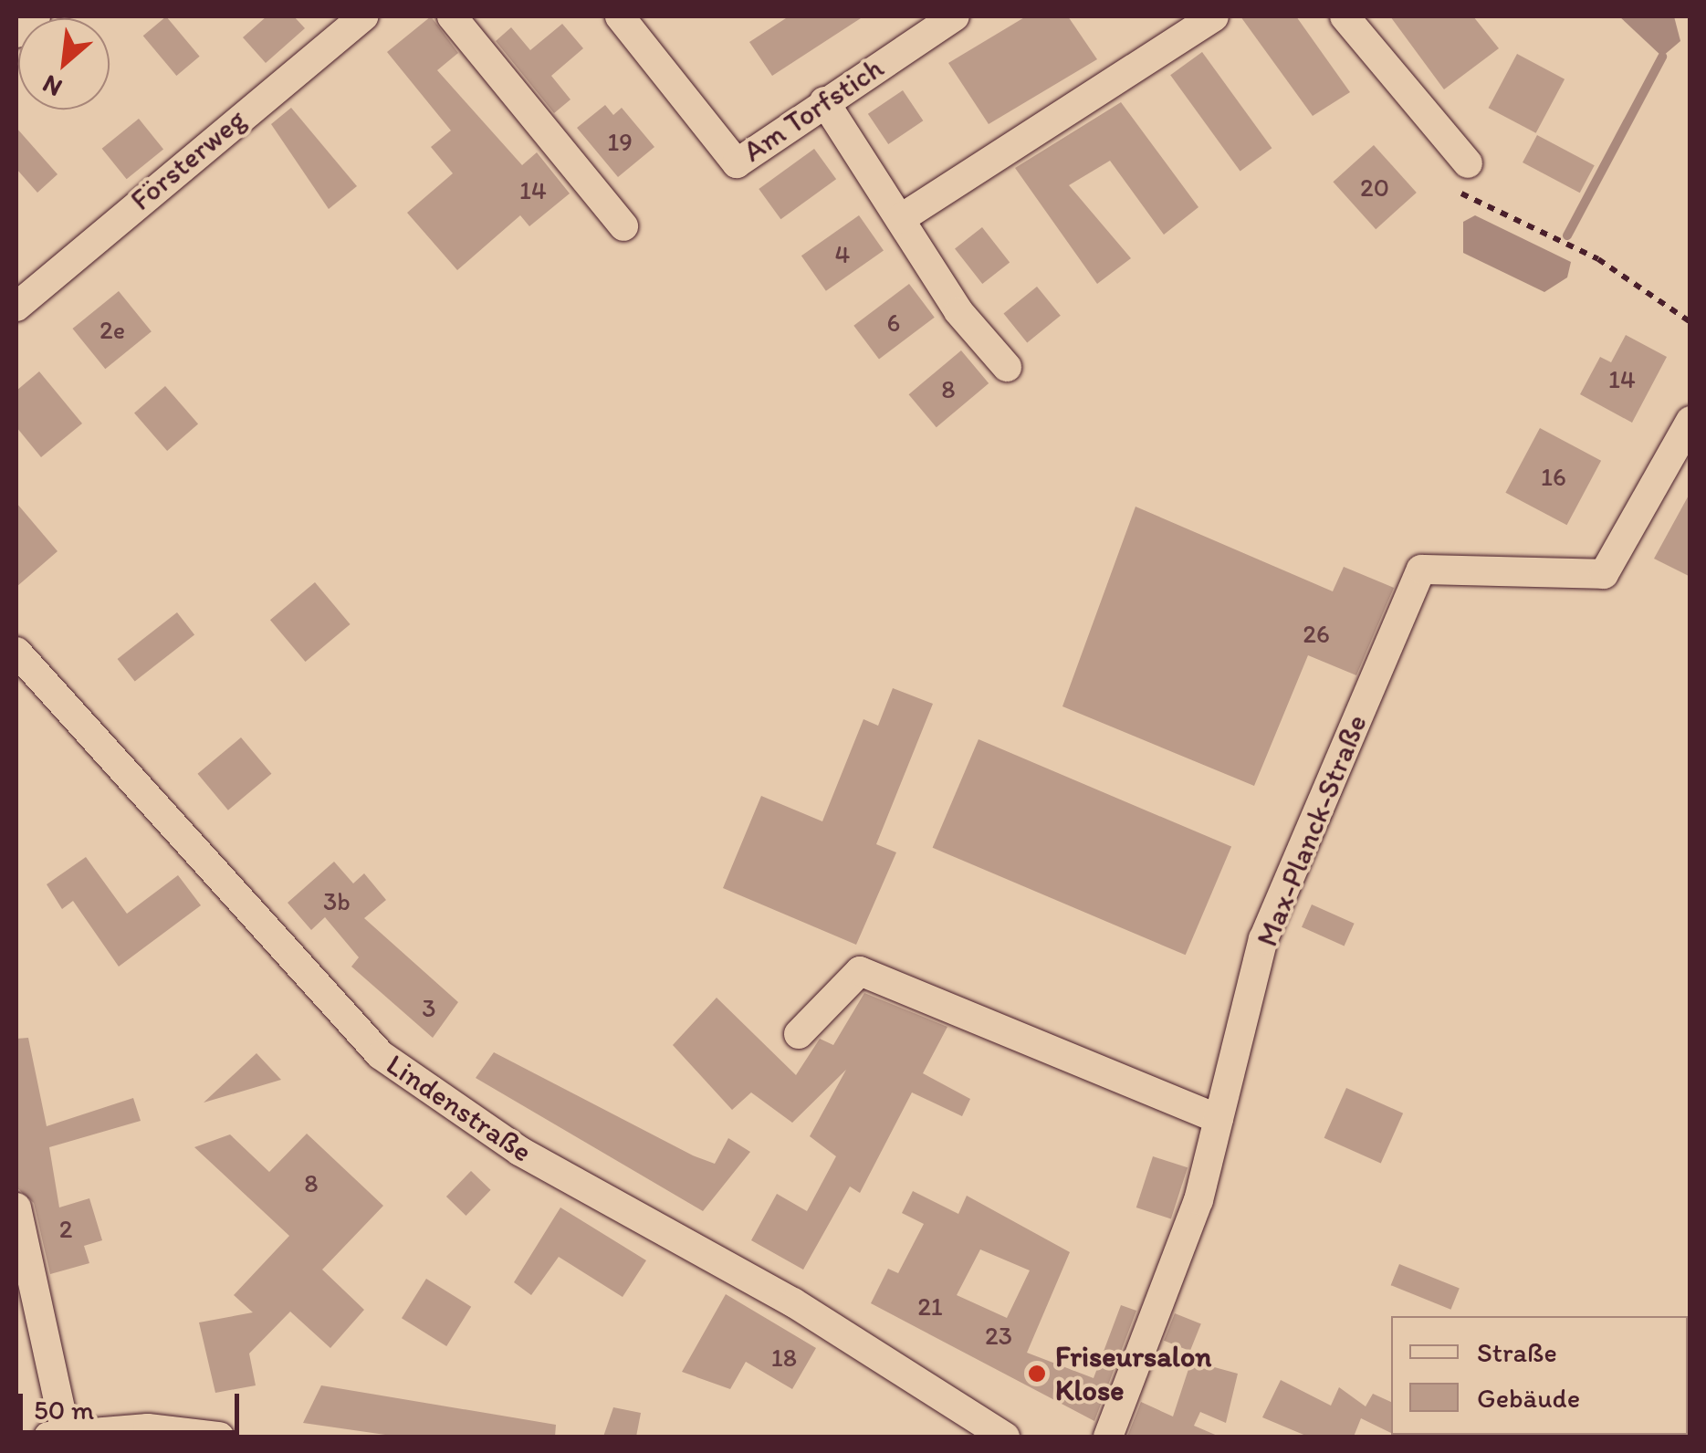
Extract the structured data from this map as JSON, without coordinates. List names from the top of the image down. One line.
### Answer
{"streets":{"street":["Am Torfstich","Försterweg","Max-Planck-Straße","Lindenstraße"]},"places":["Friseursalon Klose"],"house_numbers":["19","20","14","4","6","2e","14","8","16","26","3b","3","8","2","21","23","18"],"legend":["Straße","Gebäude"],"scale_bar":"50 m","north":"bottom left"}
